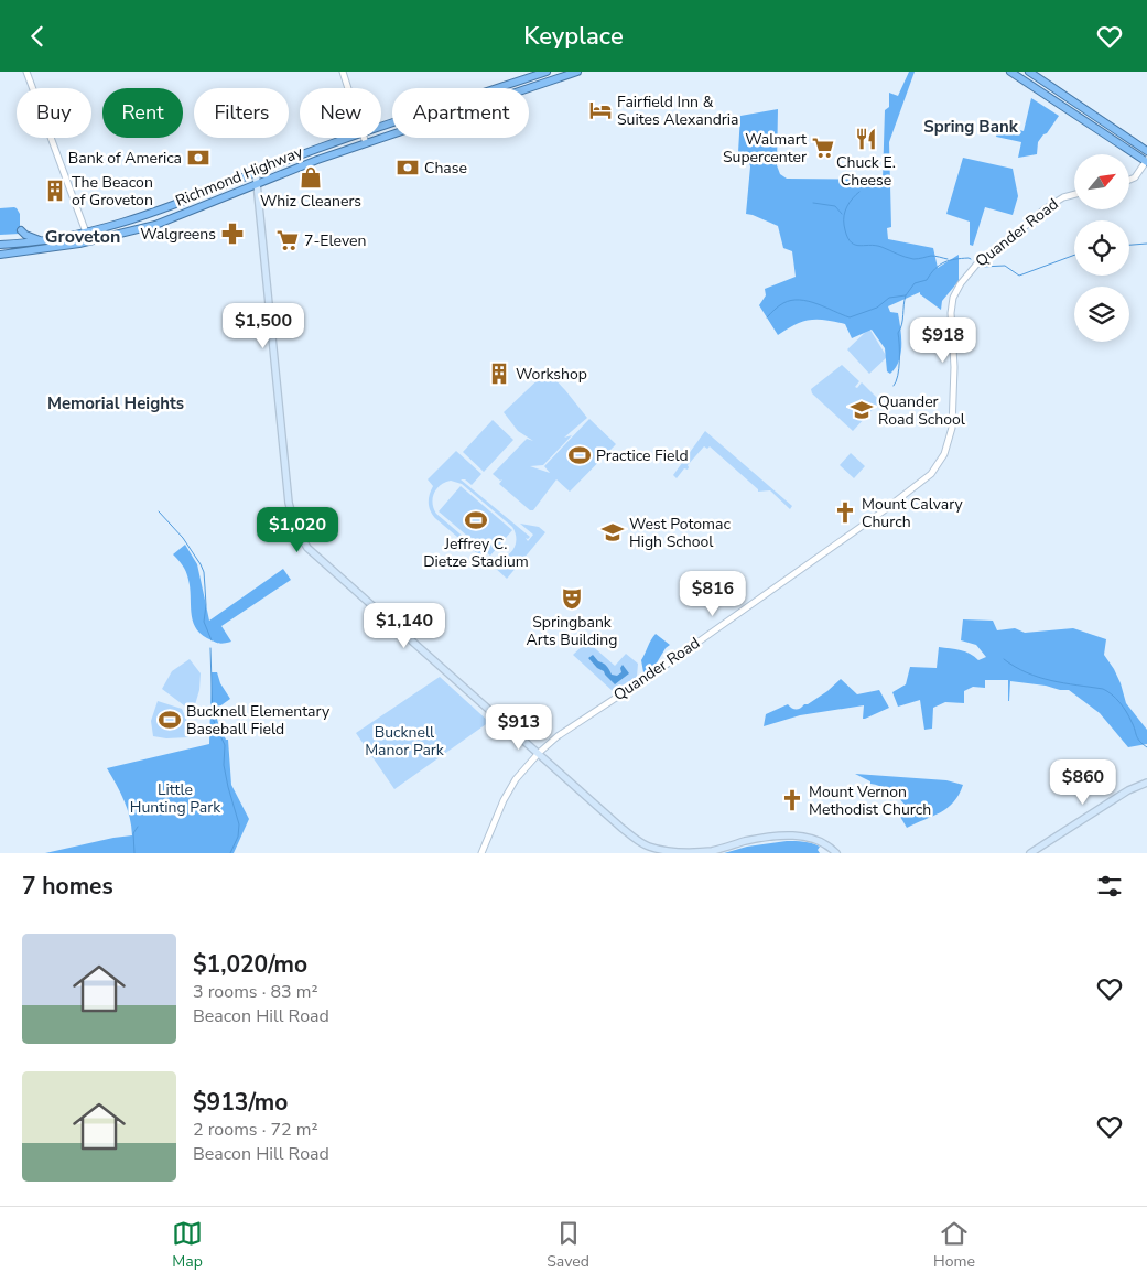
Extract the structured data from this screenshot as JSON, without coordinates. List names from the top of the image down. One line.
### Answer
{"streets":{"highway":["Richmond Highway"],"street":["Quander Road"]},"districts":["Spring Bank","Groveton","Memorial Heights"],"parks":["Bucknell Manor Park","Little Hunting Park"],"places":{"hotel":["Fairfield Inn & Suites Alexandria"],"restaurant":["Chuck E. Cheese"],"supermarket":["Walmart Supercenter","7-Eleven"],"bank":["Bank of America","Chase"],"shop":["Whiz Cleaners"],"building":["The Beacon of Groveton","Workshop"],"pharmacy":["Walgreens"],"school or university":["Quander Road School","West Potomac High School"],"sports":["Practice Field","Jeffrey C. Dietze Stadium","Bucknell Elementary Baseball Field"],"church":["Mount Calvary Church","Mount Vernon Methodist Church"],"theatre":["Springbank Arts Building"]},"north":"top right","page":{"header":"Keyplace","chip":["Buy","Rent","Filters","New","Apartment"],"price":["$1,500","$918","$1,020","$816","$1,140","$913","$860"],"heading":"7 homes","list":[{"name":"$1,020/mo","note":"3 rooms · 83 m² · Beacon Hill Road"},{"name":"$913/mo","note":"2 rooms · 72 m² · Beacon Hill Road"}],"tabs":["Map","Saved","Home"]}}
